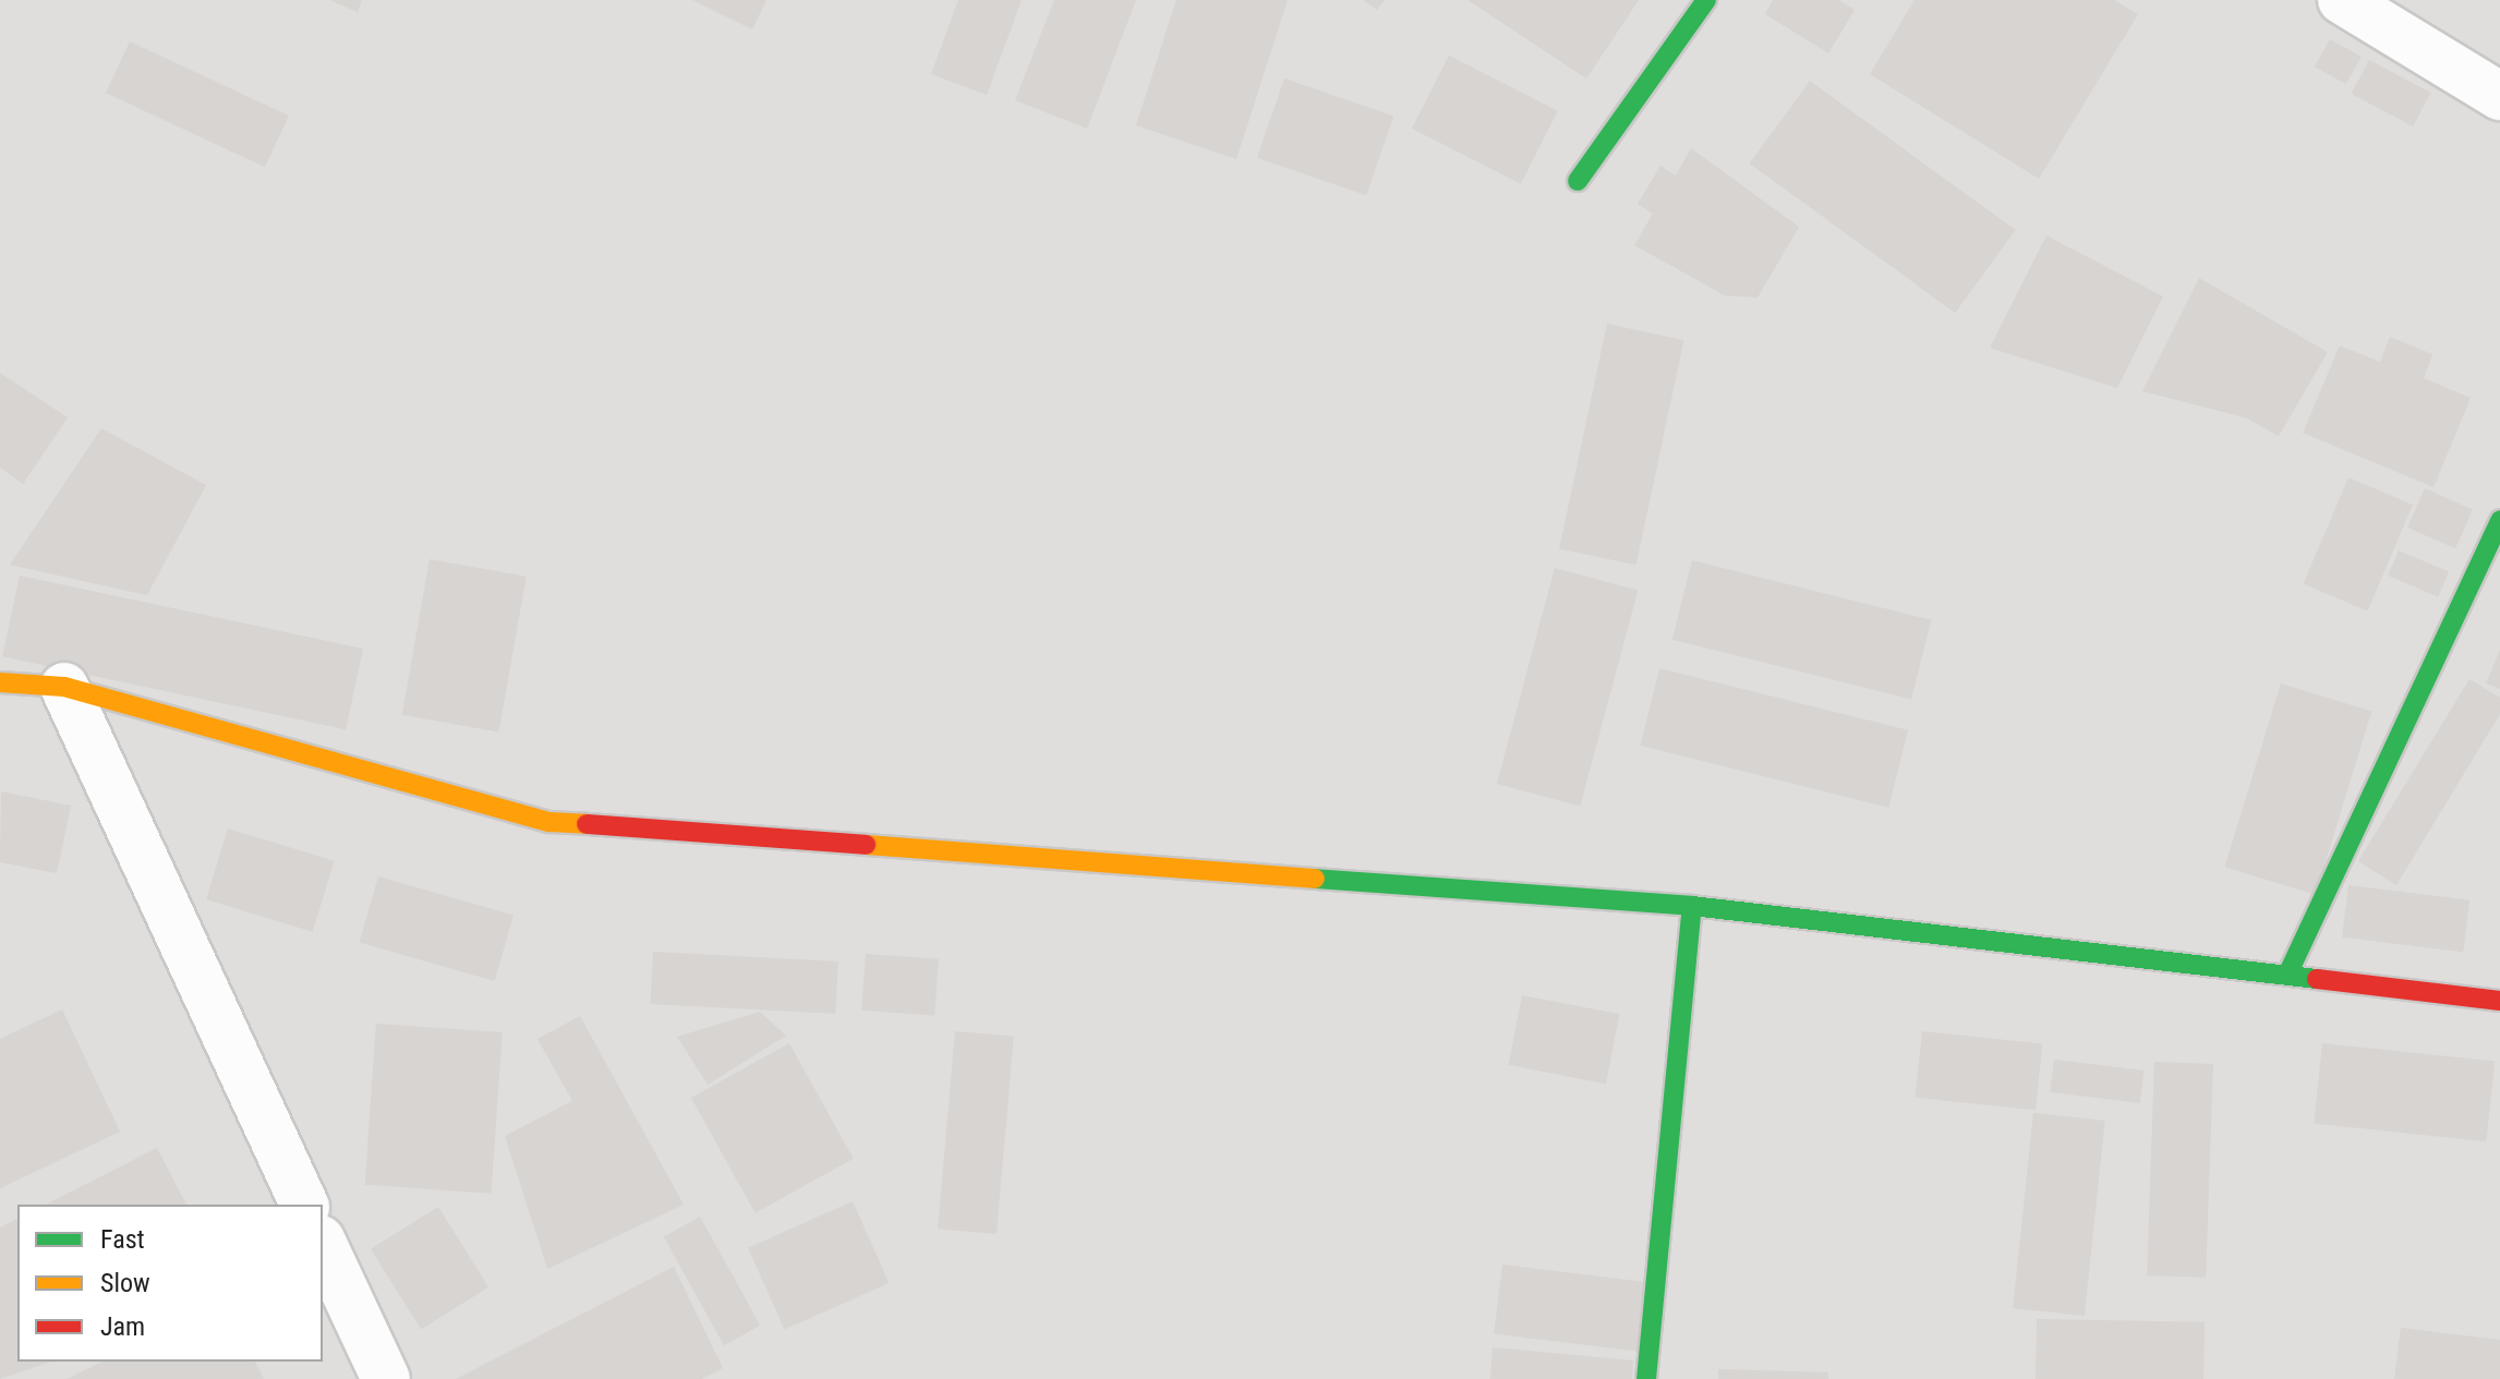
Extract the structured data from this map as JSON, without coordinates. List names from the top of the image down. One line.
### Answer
{"legend":["Fast","Slow","Jam"]}
